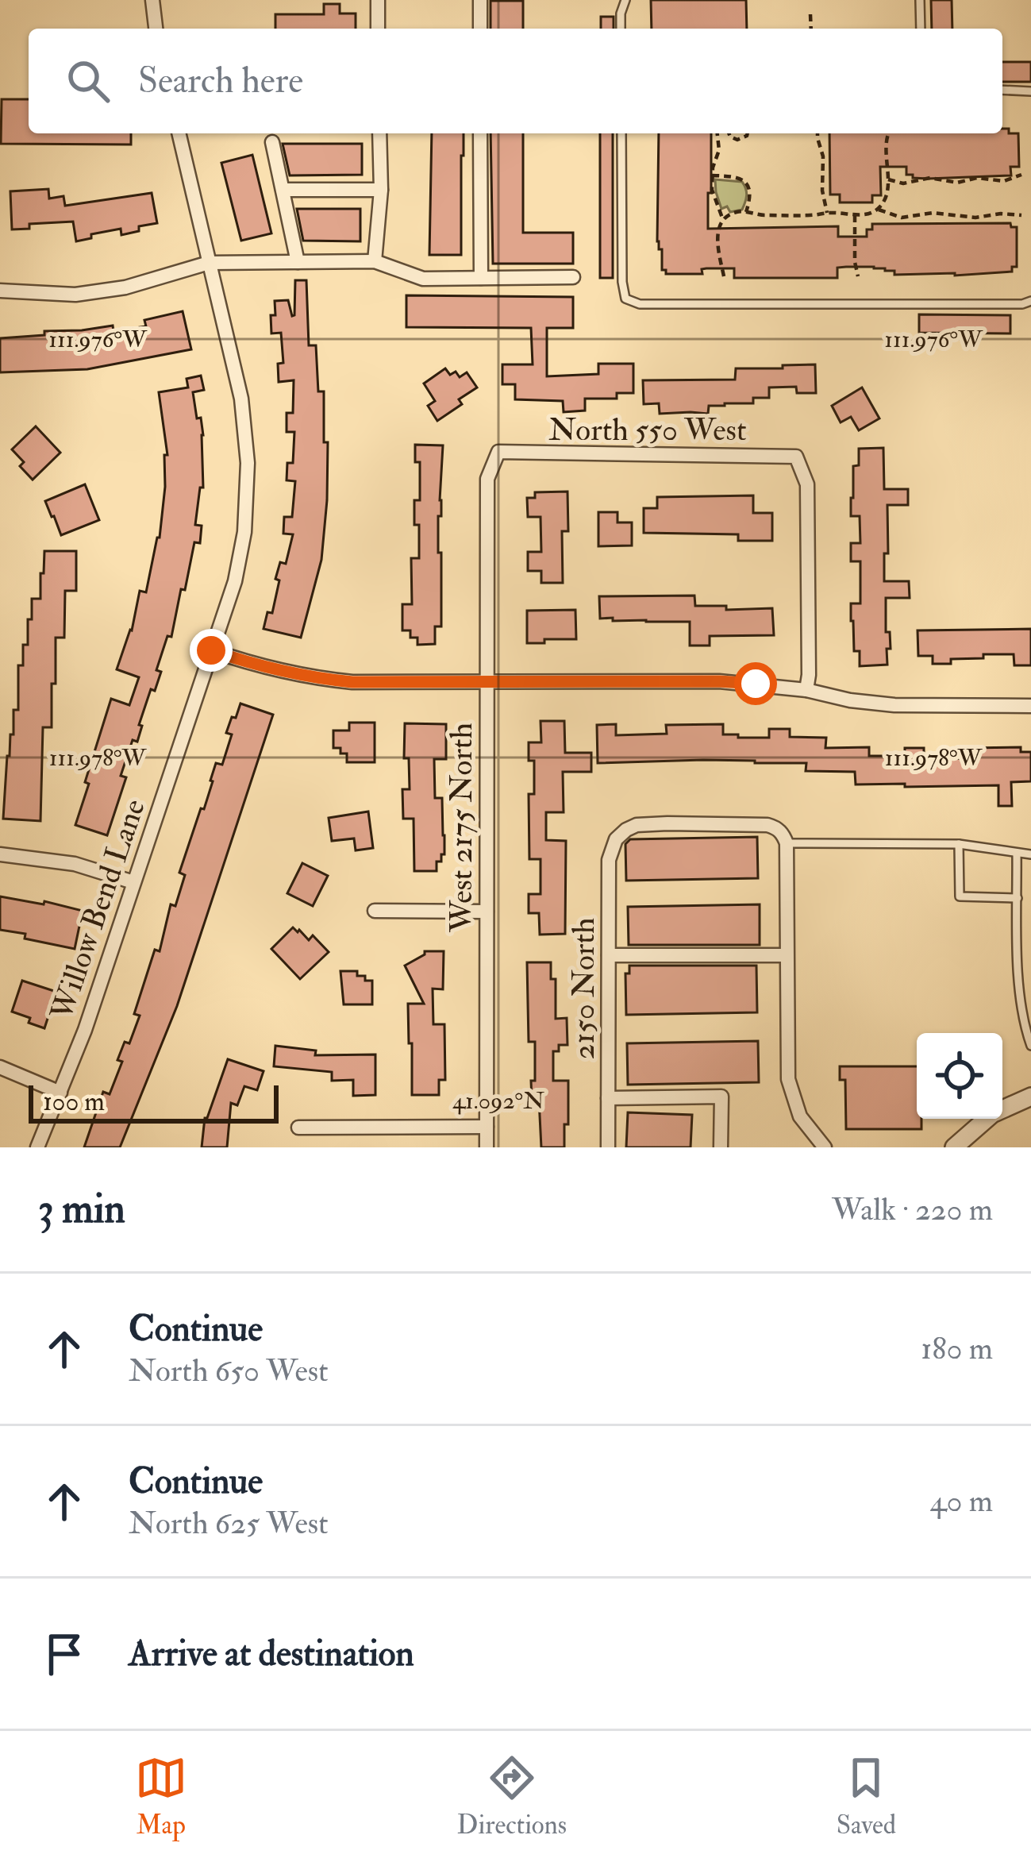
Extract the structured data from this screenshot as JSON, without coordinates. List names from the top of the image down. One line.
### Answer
{"streets":{"street":["North 550 West","West 2175 North","Willow Bend Lane","2150 North"]},"crossings":[["North 550 West","West 2175 North"]],"scale_bar":"100 m","page":{"search":"Search here","scale":"100 m","heading":["3 min","Walk · 220 m"],"list":[["Continue","North 650 West","180 m"],["Continue","North 625 West","40 m"],"Arrive at destination"],"nav":["Map","Directions","Saved"]},"coordinates":["111.976°W","111.978°W","41.092°N"]}
